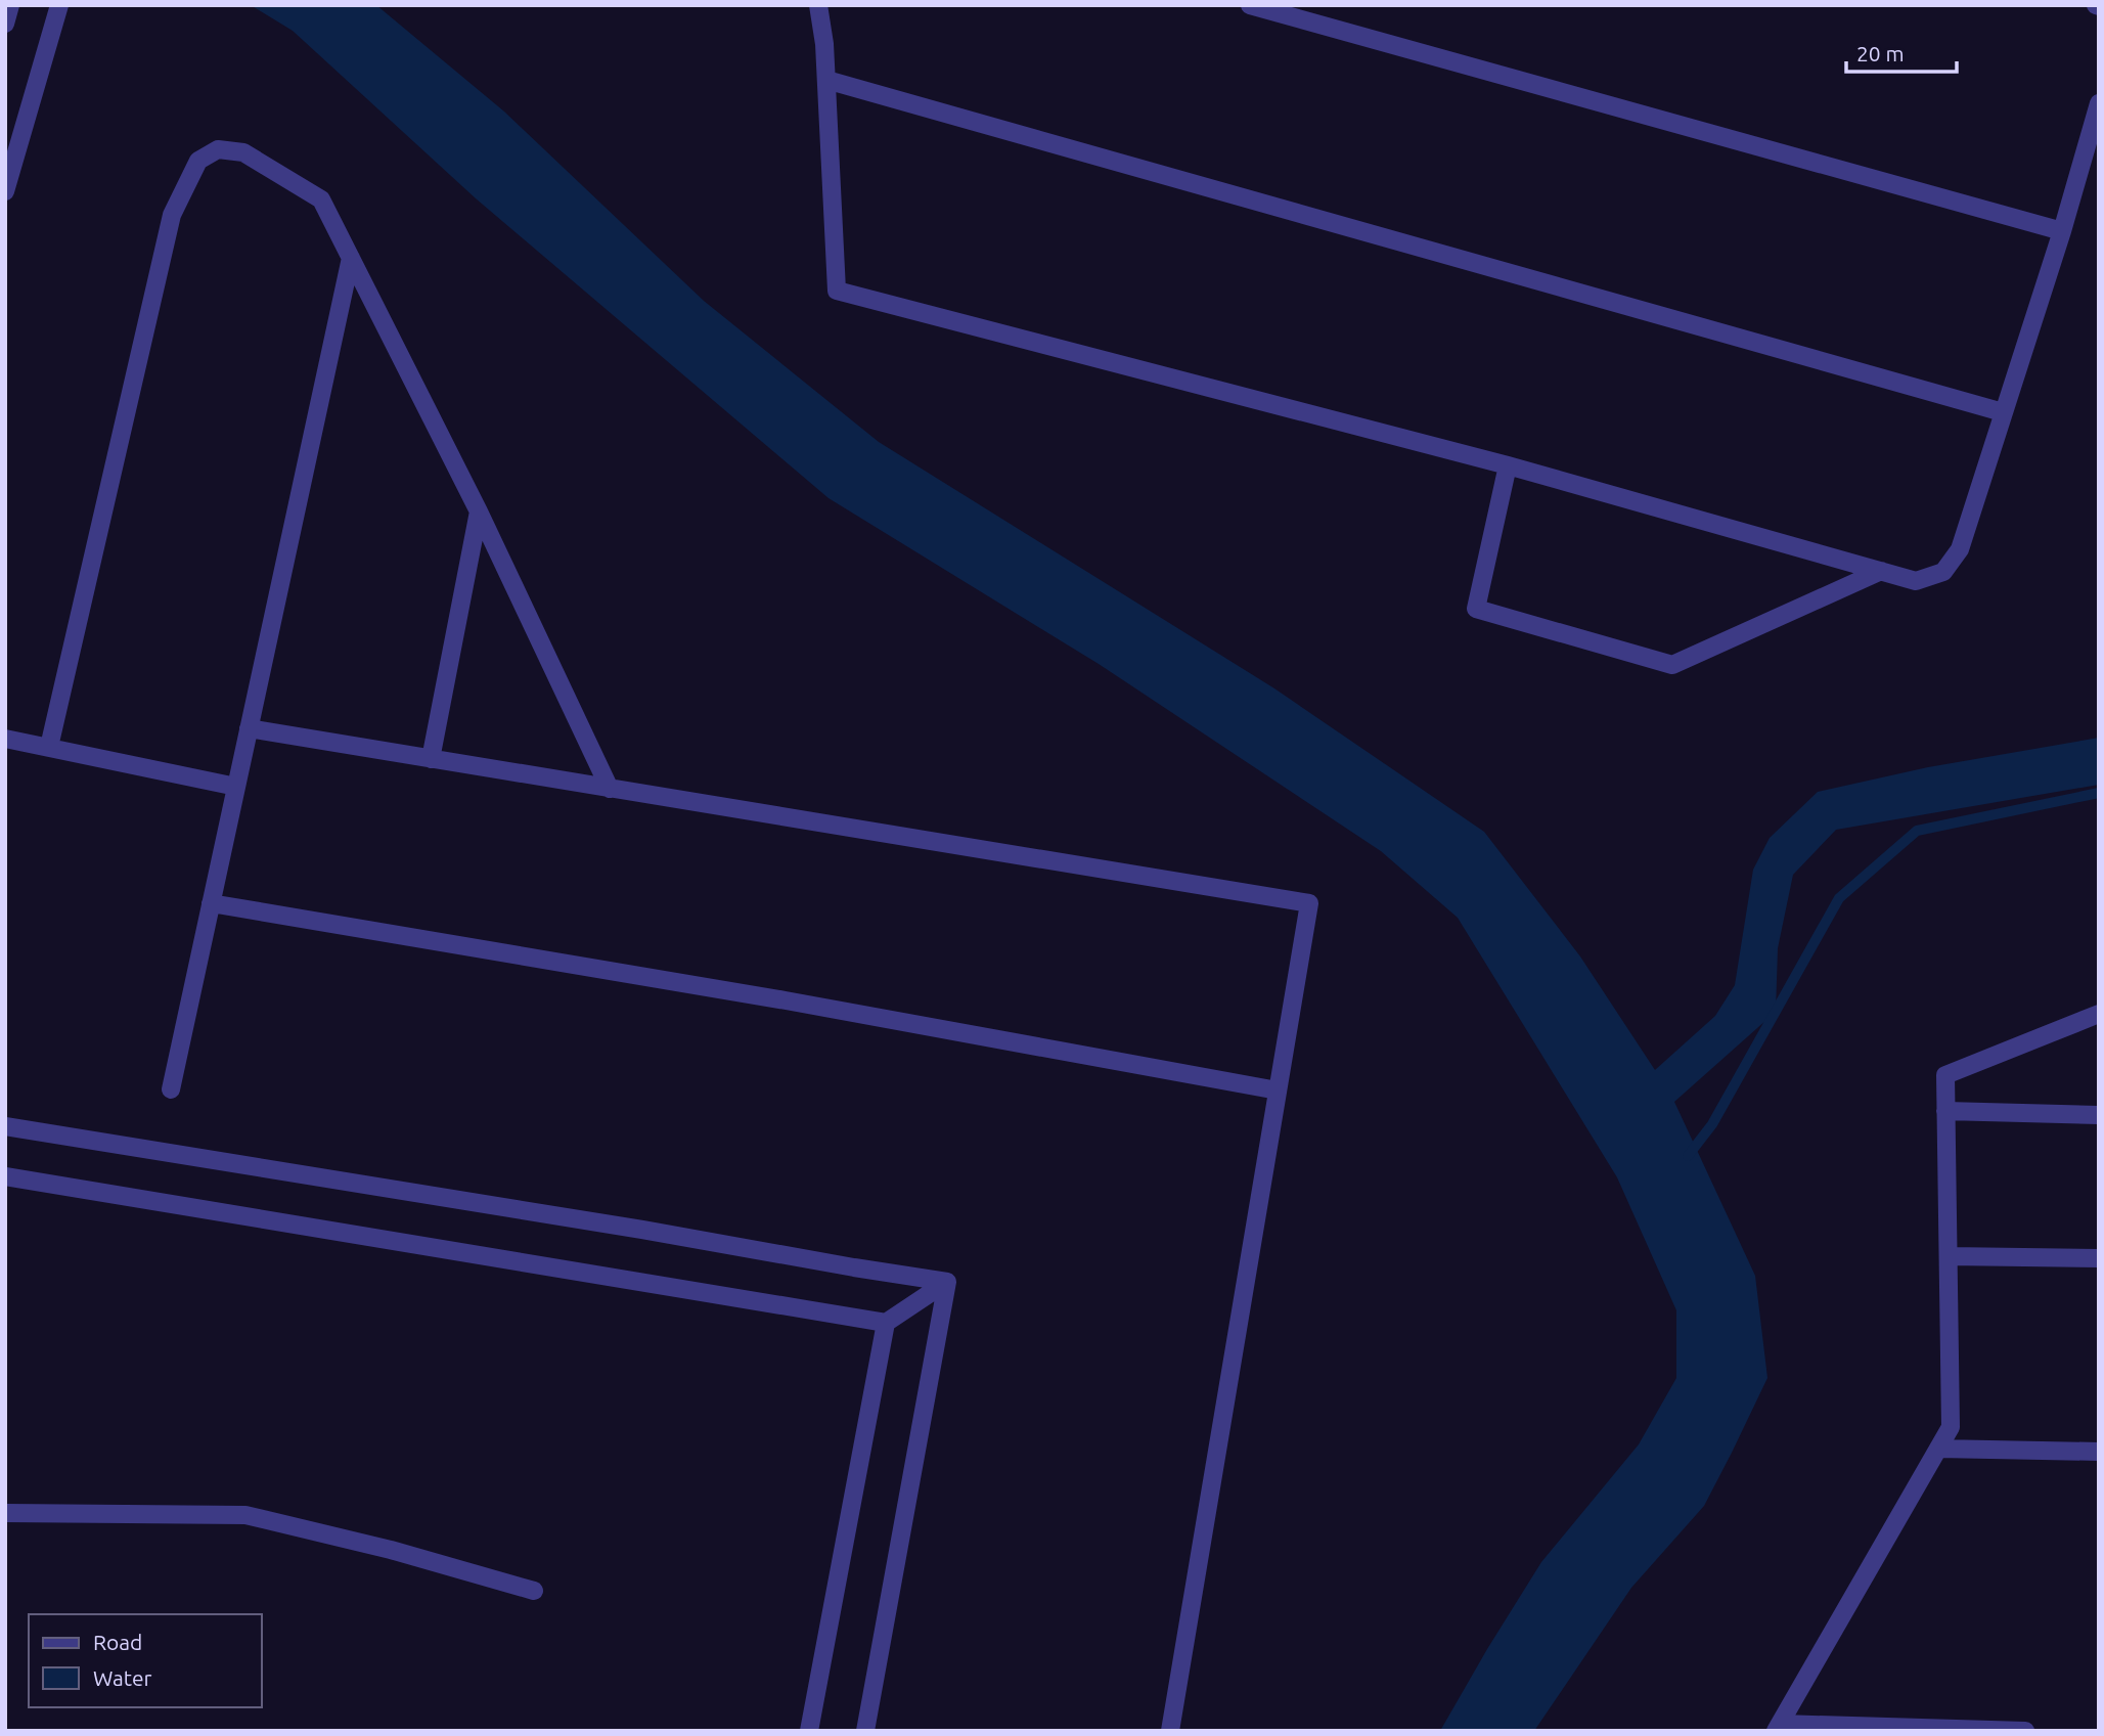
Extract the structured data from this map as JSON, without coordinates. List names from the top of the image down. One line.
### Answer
{"legend":["Road","Water"],"scale_bar":"20 m"}
